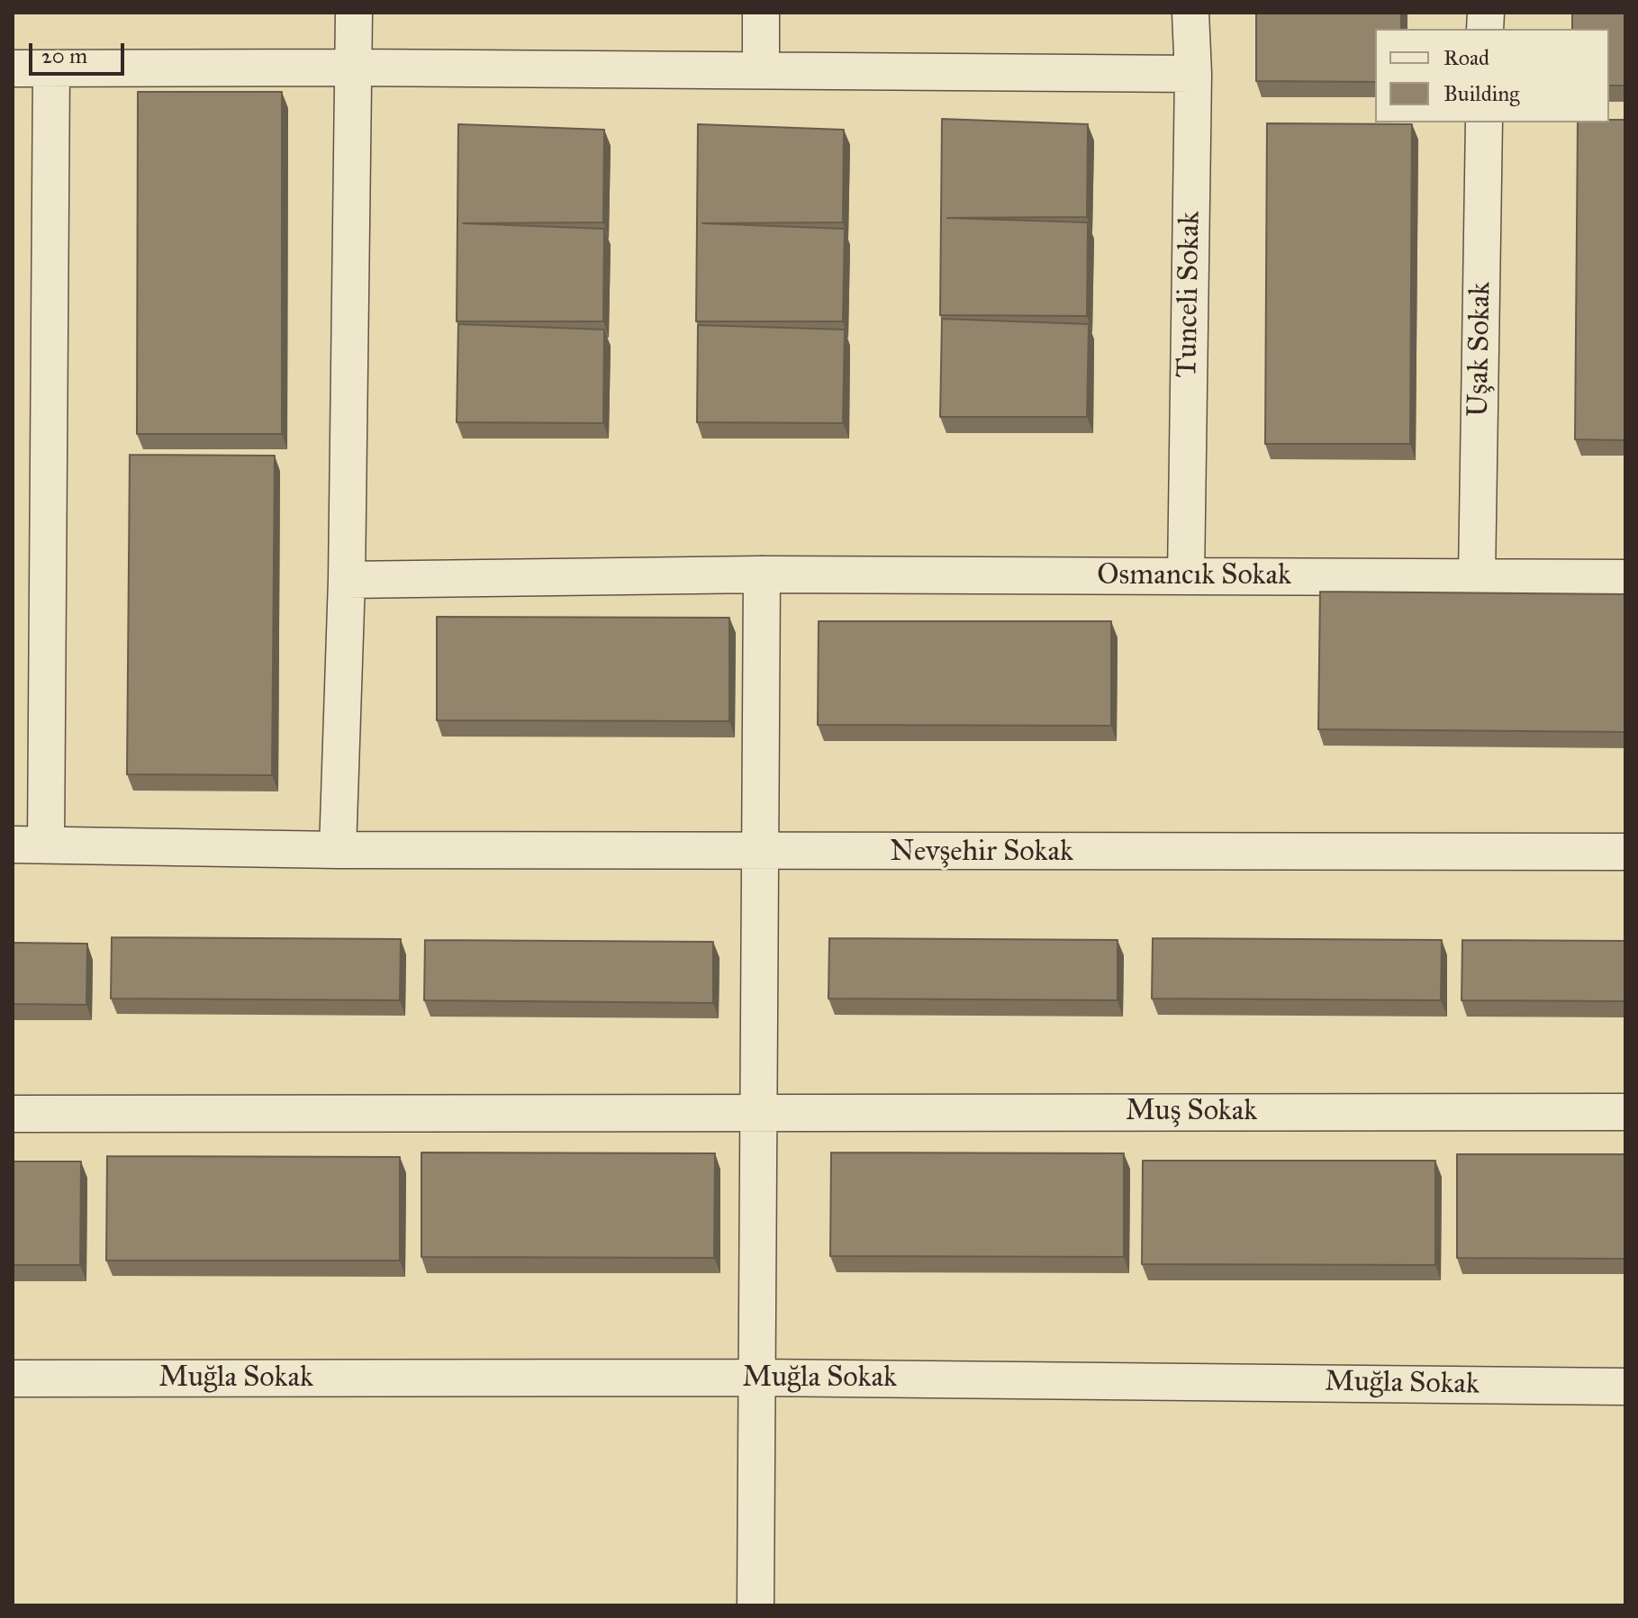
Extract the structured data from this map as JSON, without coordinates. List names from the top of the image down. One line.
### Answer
{"streets":{"street":["Tunceli Sokak","Uşak Sokak","Osmancık Sokak","Nevşehir Sokak","Muş Sokak","Muğla Sokak"]},"crossings":[["Tunceli Sokak","Osmancık Sokak"],["Uşak Sokak","Osmancık Sokak"]],"legend":["Road","Building"],"scale_bar":"20 m"}
